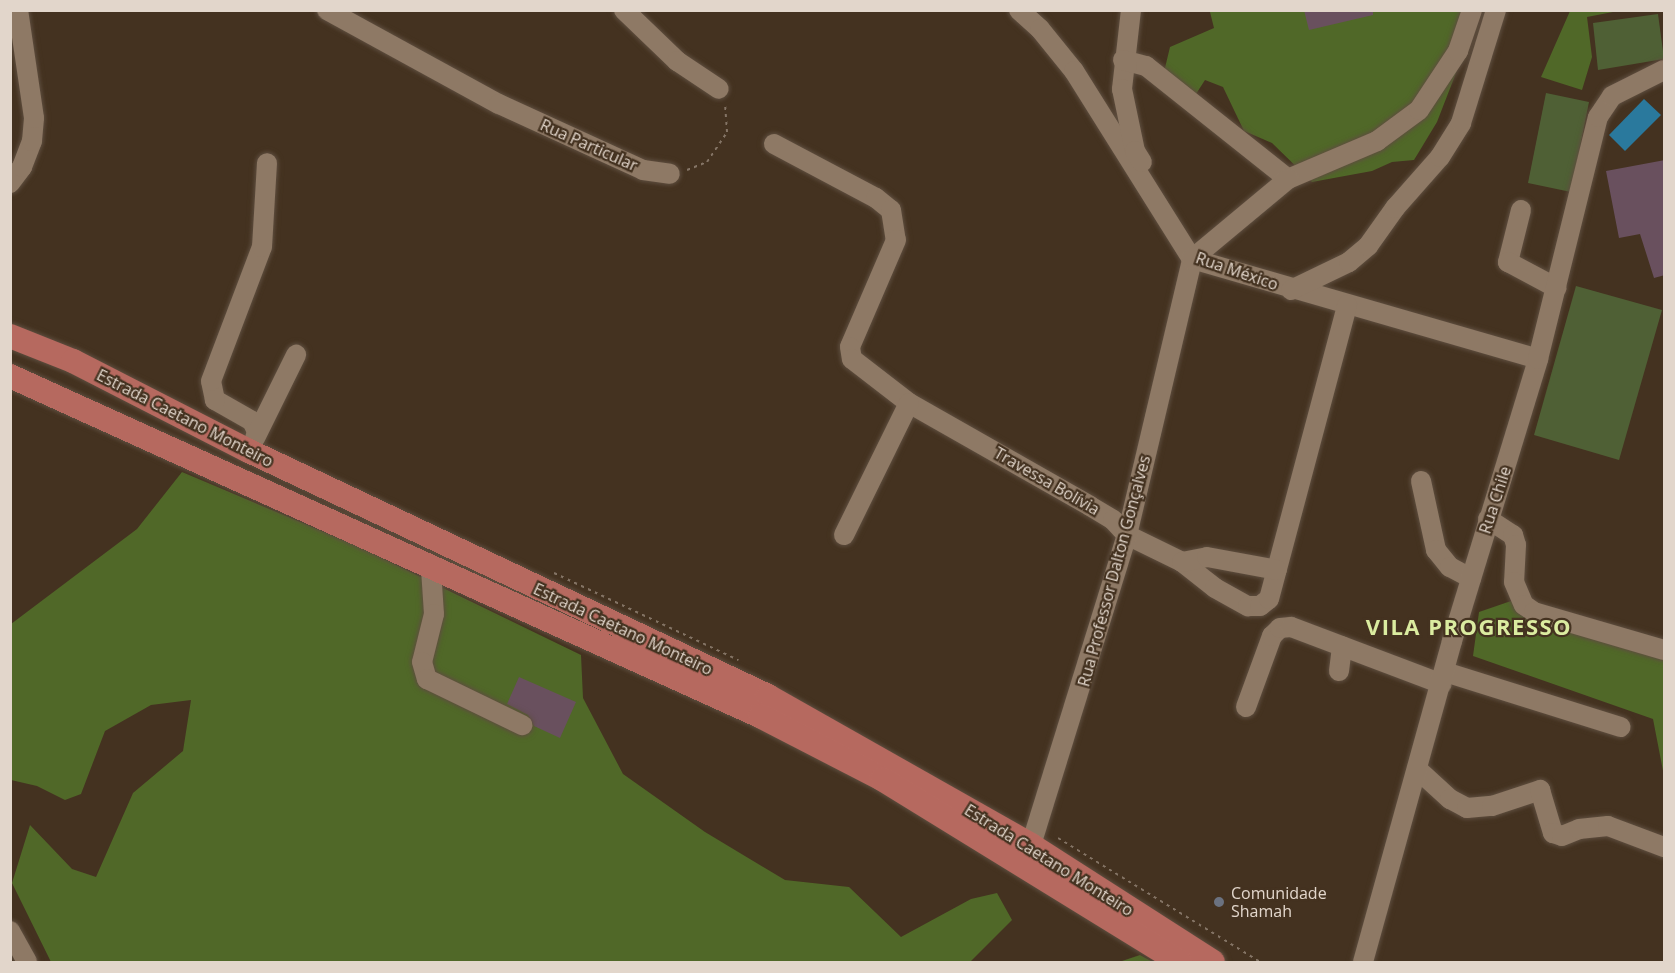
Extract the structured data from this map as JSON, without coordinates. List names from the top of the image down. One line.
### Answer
{"streets":{"main road":["Estrada Caetano Monteiro"],"street":["Rua Particular","Rua México","Travessa Bolívia","Rua Chile","Rua Professor Dalton Gonçalves"]},"crossings":[["Rua México","Travessa Bolívia"],["Rua México","Rua Chile"],["Rua México","Rua Professor Dalton Gonçalves"],["Estrada Caetano Monteiro","Rua Professor Dalton Gonçalves"],["Travessa Bolívia","Rua Professor Dalton Gonçalves"]],"districts":["VILA PROGRESSO"],"places":["Comunidade Shamah"]}
